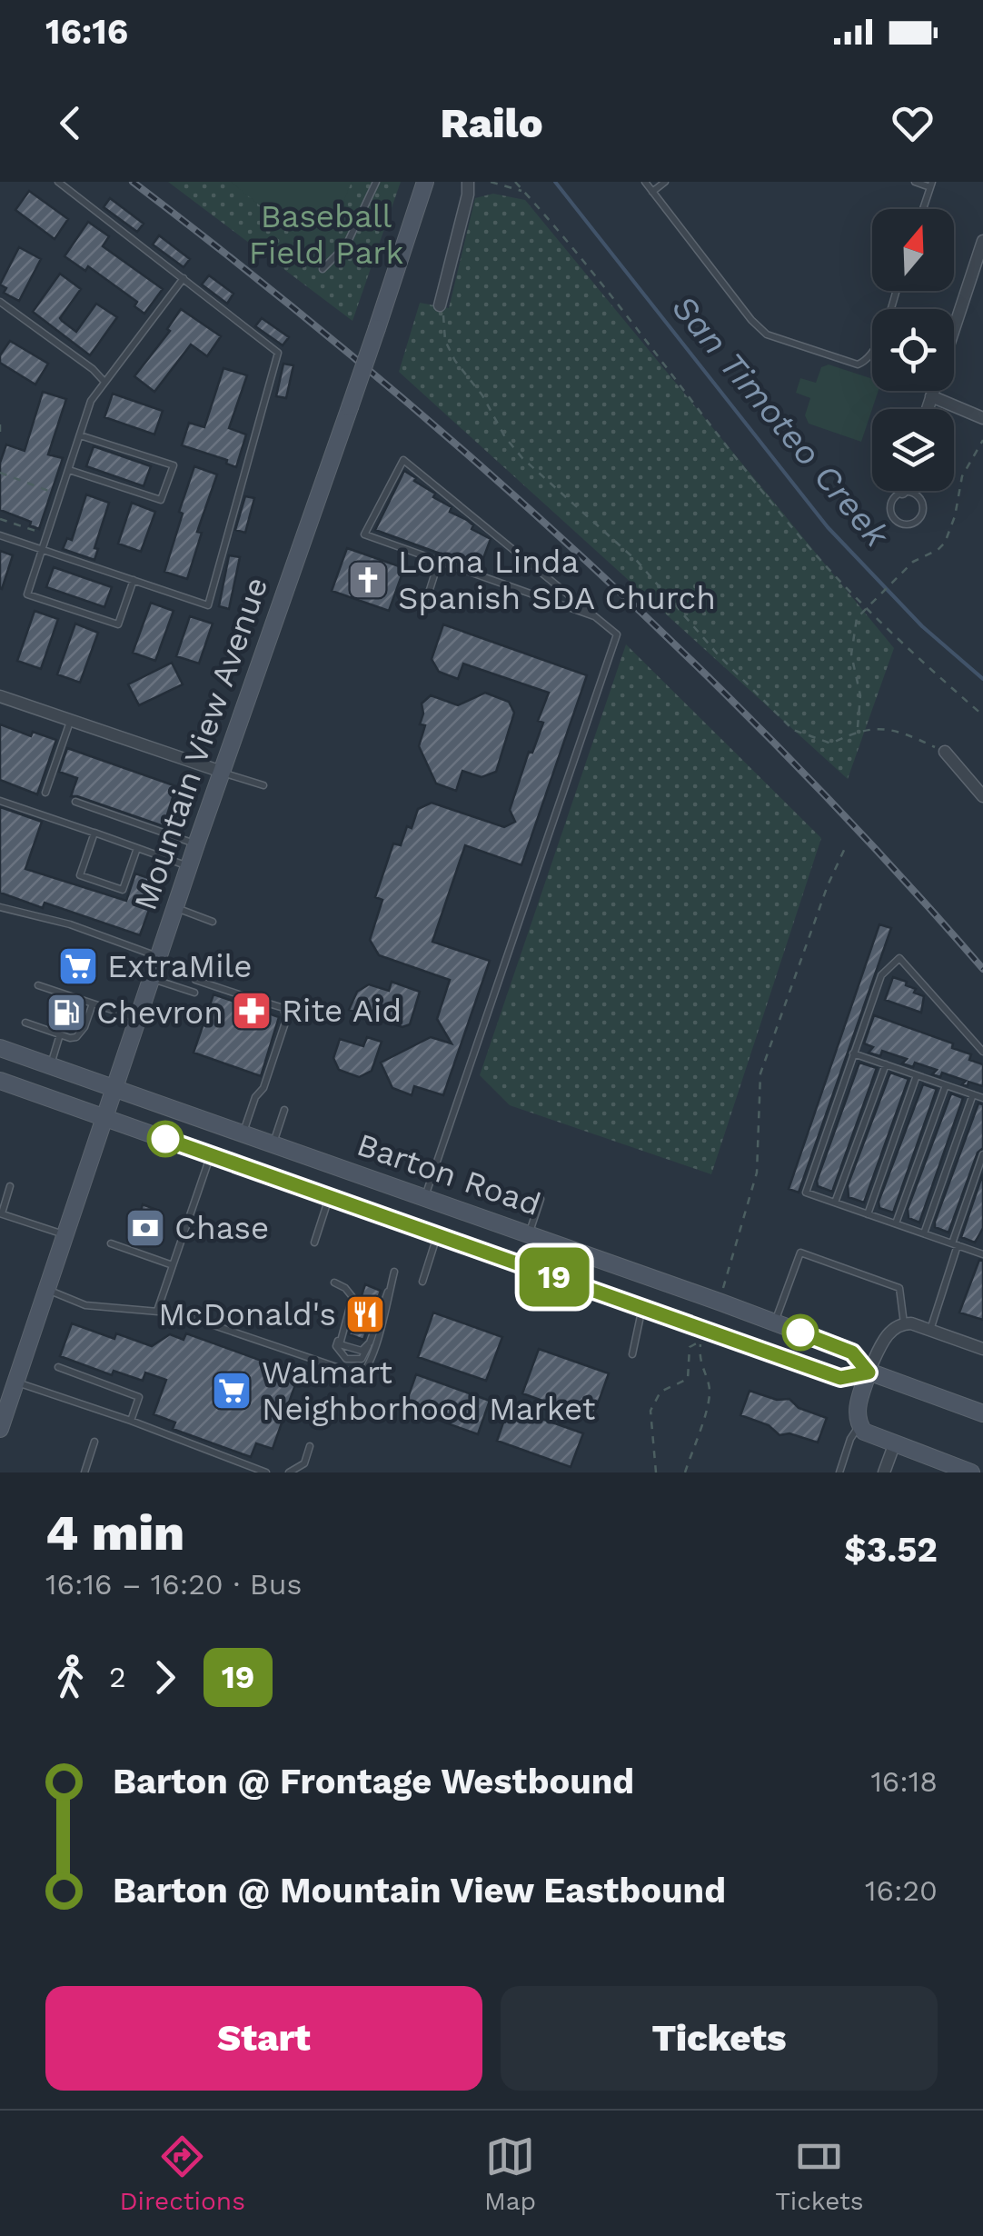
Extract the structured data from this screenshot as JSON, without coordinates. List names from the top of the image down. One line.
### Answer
{"streets":{"main road":["Mountain View Avenue","Barton Road"]},"crossings":[["Mountain View Avenue","Barton Road"]],"water":["San Timoteo Creek"],"parks":["Baseball Field Park"],"places":{"church":["Loma Linda Spanish SDA Church"],"supermarket":["ExtraMile","Walmart Neighborhood Market"],"pharmacy":["Rite Aid"],"fuel station":["Chevron"],"bank":["Chase"],"restaurant":["McDonald's"]},"lines":["bus line 19"],"north":"top","page":{"status":"16:16","header":"Railo","on_map":"19","heading":["4 min","16:16 – 16:20 · Bus","$3.52"],"legs":["2","19"],"list":[{"name":"Barton @ Frontage Westbound","value":"16:18"},{"name":"Barton @ Mountain View Eastbound","value":"16:20"}],"buttons":["Start","Tickets"],"tabs":["Directions","Map","Tickets"]}}
